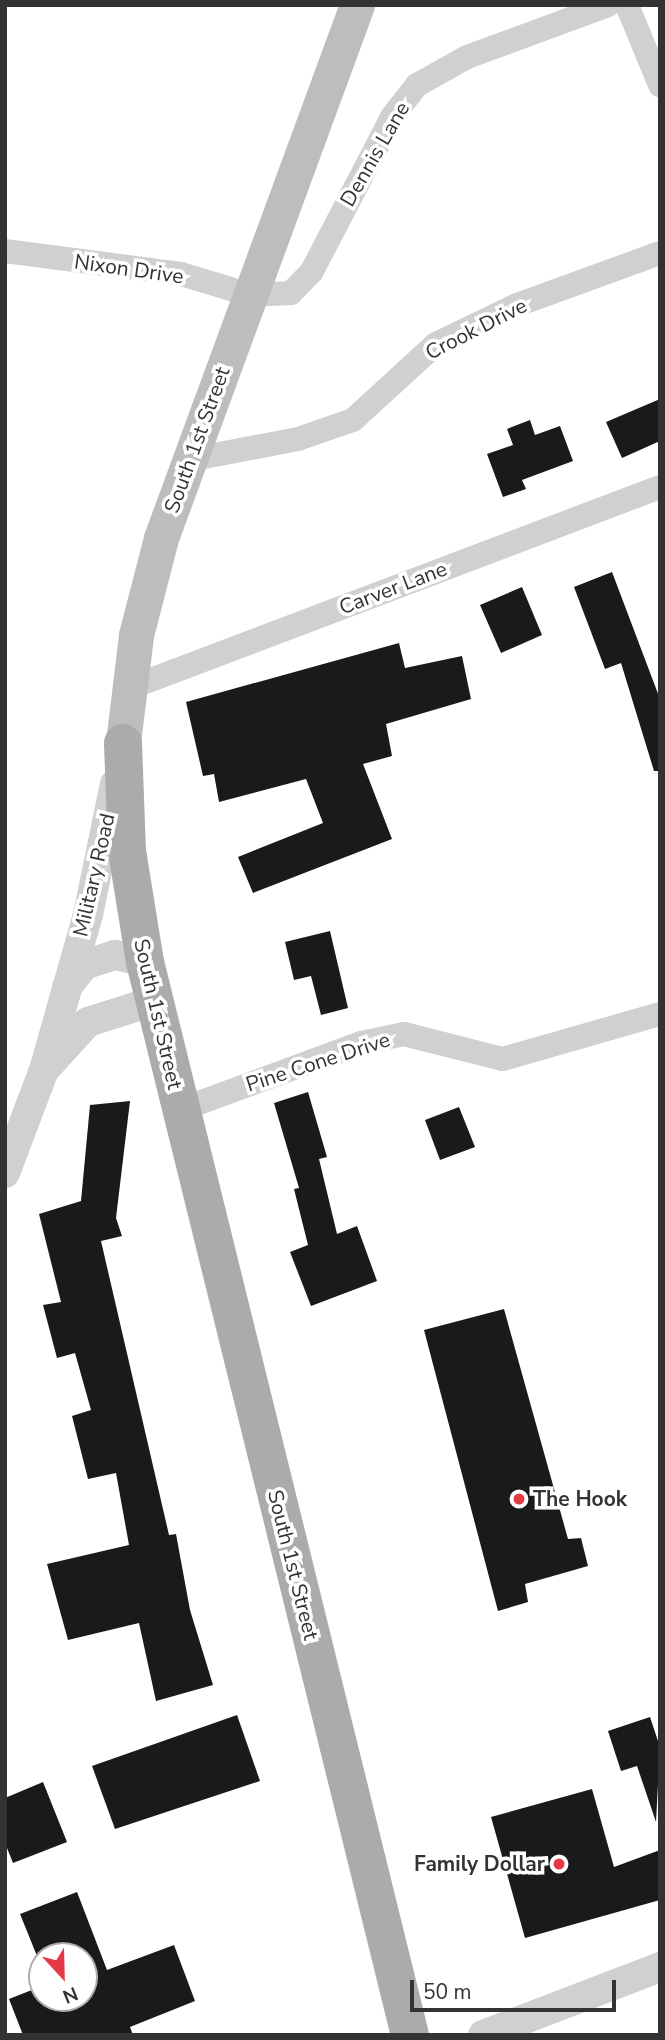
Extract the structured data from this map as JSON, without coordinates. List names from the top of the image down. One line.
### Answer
{"streets":{"main road":["South 1st Street"],"street":["Dennis Lane","Nixon Drive","Crook Drive","Carver Lane","Military Road","Pine Cone Drive"]},"crossings":[["Dennis Lane","Nixon Drive"],["Dennis Lane","South 1st Street"],["Nixon Drive","South 1st Street"],["Crook Drive","South 1st Street"],["South 1st Street","Carver Lane"],["South 1st Street","Military Road"],["South 1st Street","Pine Cone Drive"]],"places":["The Hook","Family Dollar"],"scale_bar":"50 m","north":"bottom"}
